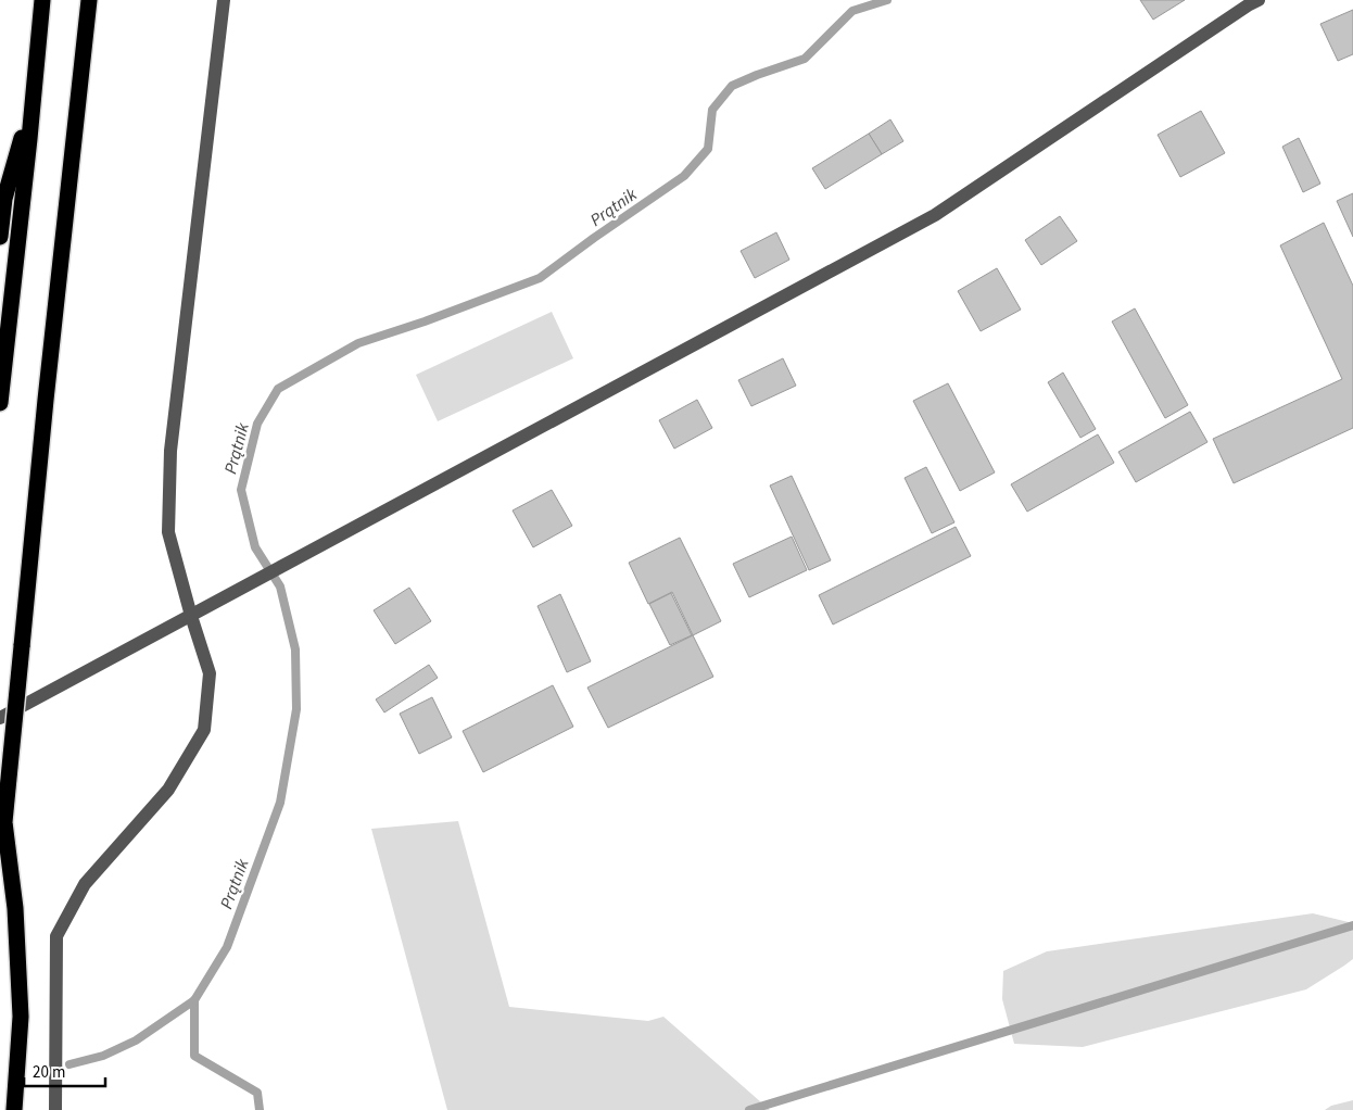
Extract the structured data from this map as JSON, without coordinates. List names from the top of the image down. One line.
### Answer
{"water":["Prątnik"],"scale_bar":"20 m"}
